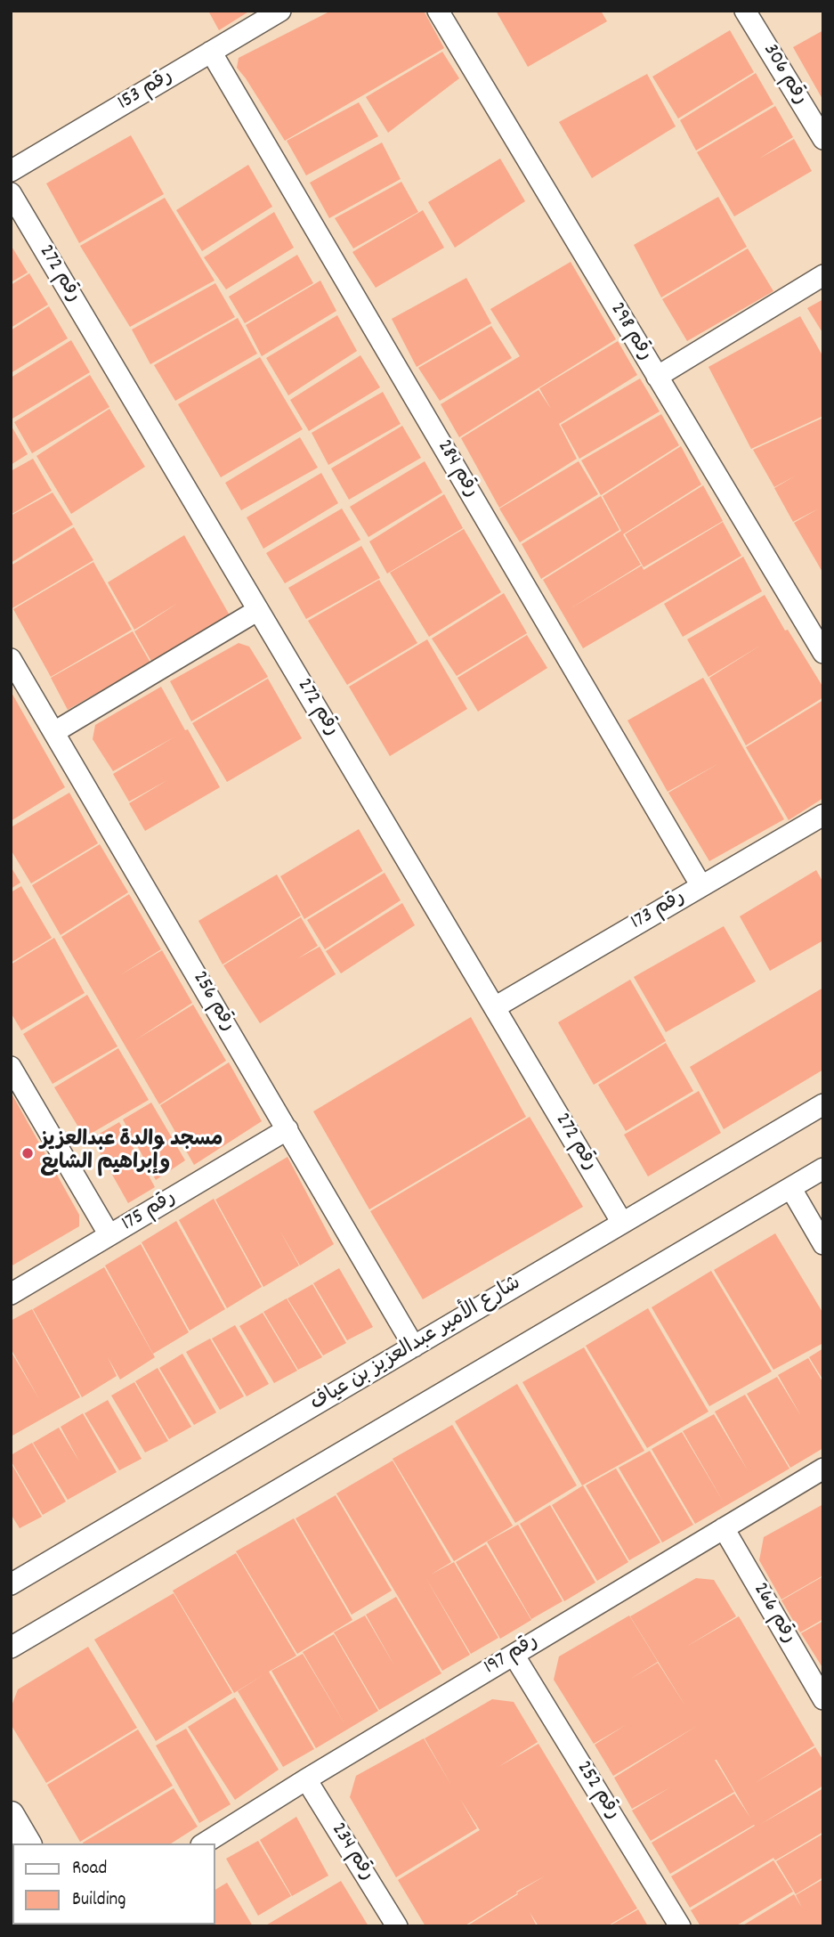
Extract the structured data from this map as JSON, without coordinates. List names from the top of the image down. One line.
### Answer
{"streets":{"street":["رقم 306","رقم 153","رقم 272","رقم 298","رقم 284","رقم 173","رقم 256","رقم 175","شارع الأمير عبدالعزيز بن عياف","رقم 266","رقم 197","رقم 252","رقم 234"]},"crossings":[["رقم 153","رقم 284"],["رقم 272","رقم 173"],["رقم 272","شارع الأمير عبدالعزيز بن عياف"],["رقم 284","رقم 173"],["رقم 256","رقم 175"],["رقم 256","شارع الأمير عبدالعزيز بن عياف"],["رقم 266","رقم 197"],["رقم 197","رقم 252"],["رقم 197","رقم 234"]],"places":["مسجد والدة عبدالعزيز وإبراهيم الشايع"],"legend":["Road","Building"]}
